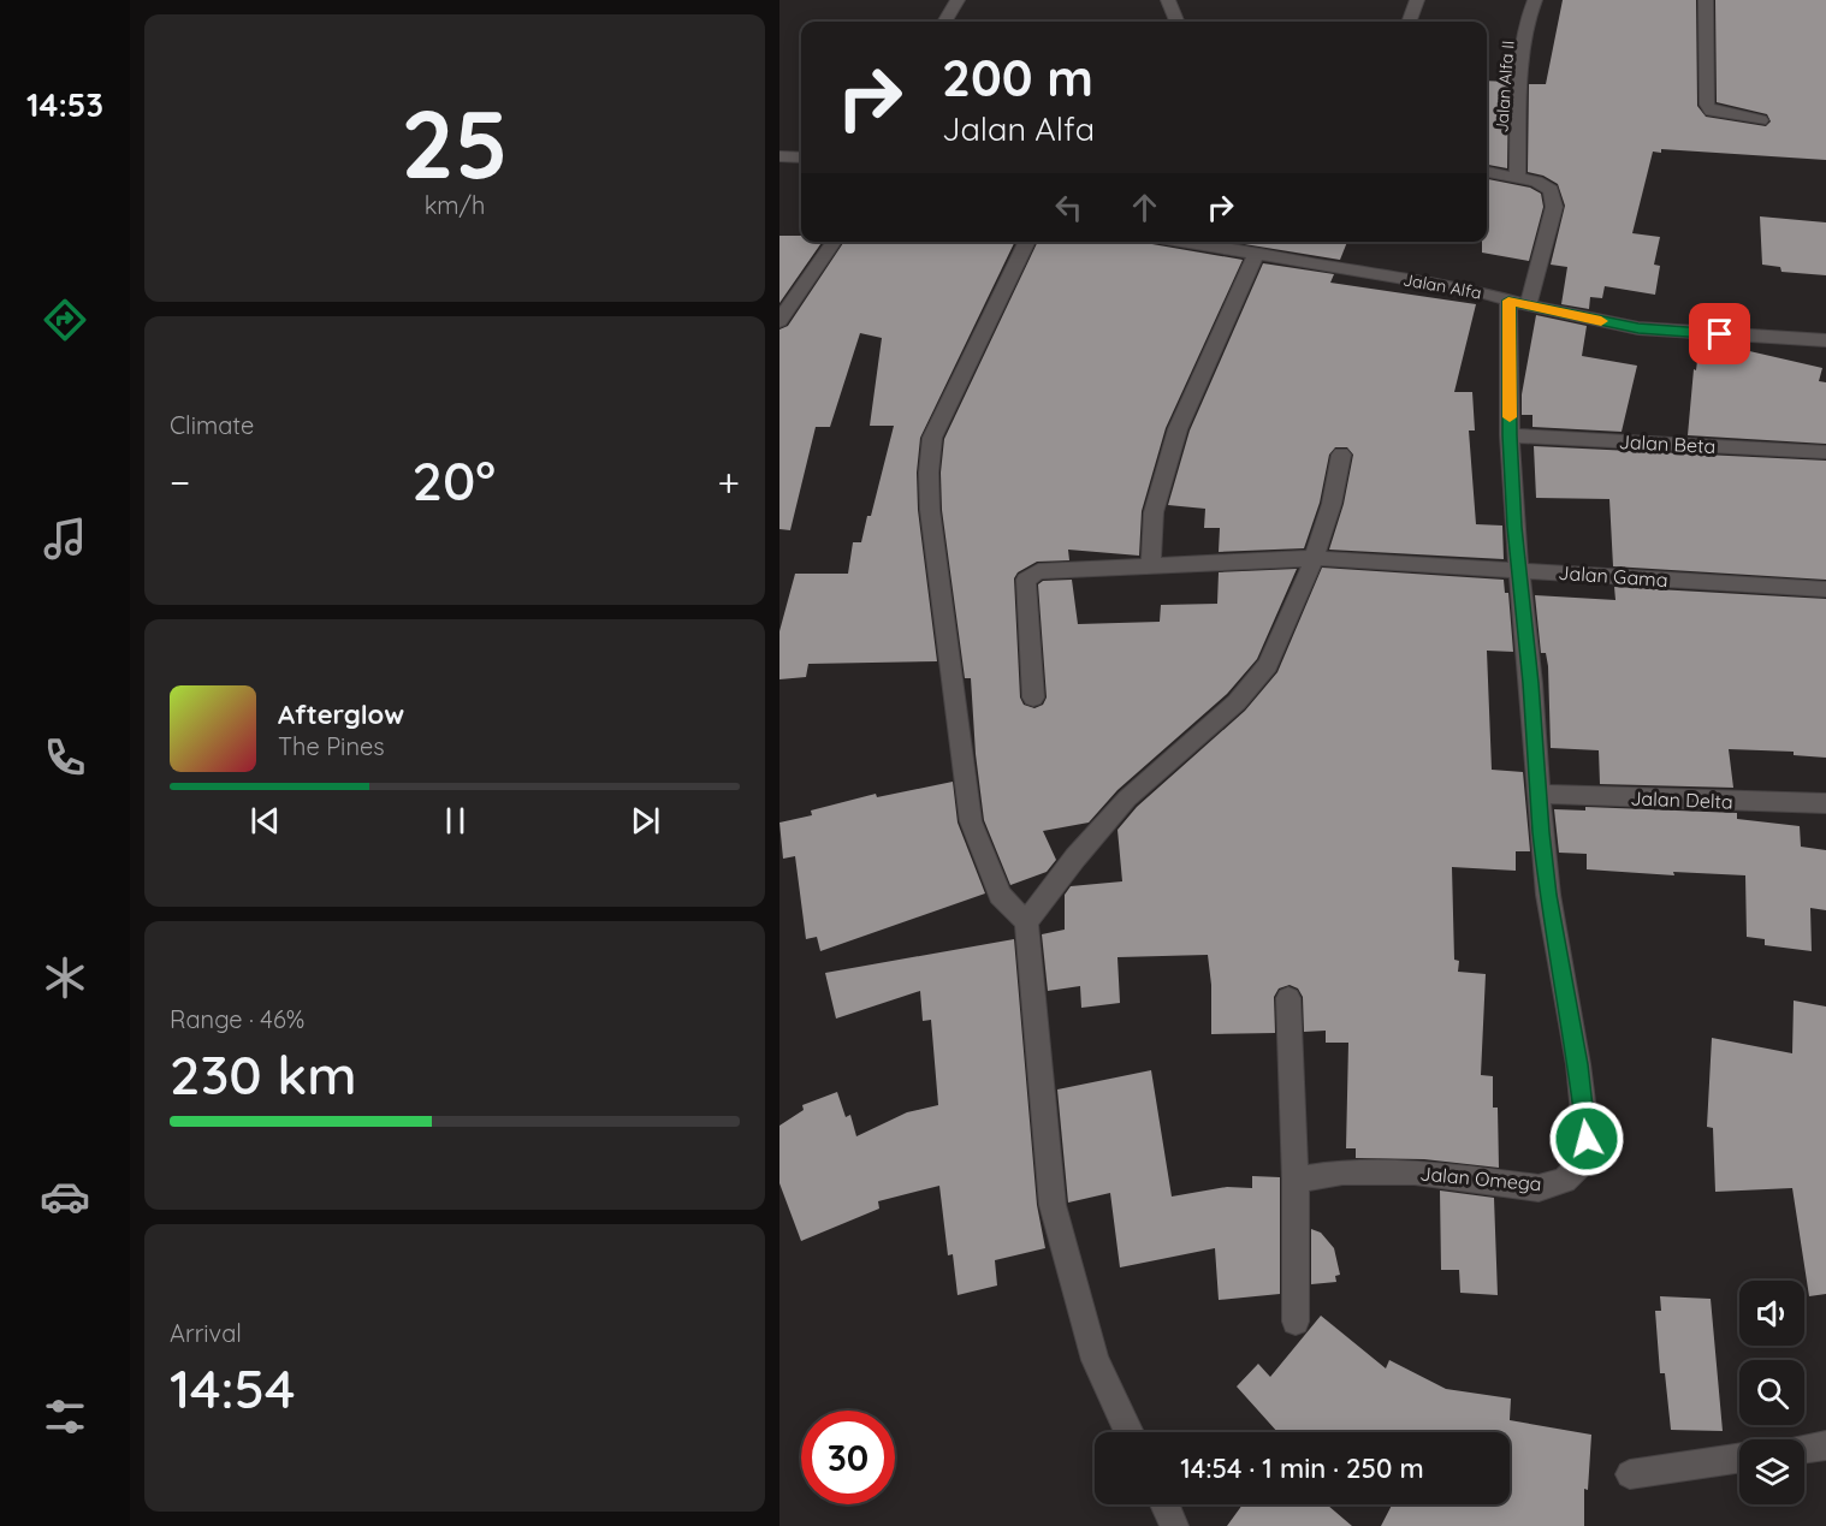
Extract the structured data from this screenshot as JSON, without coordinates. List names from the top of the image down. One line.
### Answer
{"streets":{"street":["Jalan Alfa II","Jalan Alfa","Jalan Beta","Jalan Gama","Jalan Delta","Jalan Omega"]},"crossings":[["Jalan Alfa II","Jalan Omega"],["Jalan Alfa","Jalan Omega"],["Jalan Beta","Jalan Omega"],["Jalan Gama","Jalan Omega"],["Jalan Delta","Jalan Omega"]],"page":{"tabs":"14:53","tile":[["25","km/h"],"Climate",["Range · 46%","230 km"],["Arrival","14:54"]],"turn":["200 m","Jalan Alfa"],"heat":["−","20°","+"],"song":["Afterglow","The Pines"],"limit":"30","trip":"14:54 · 1 min · 250 m"}}
